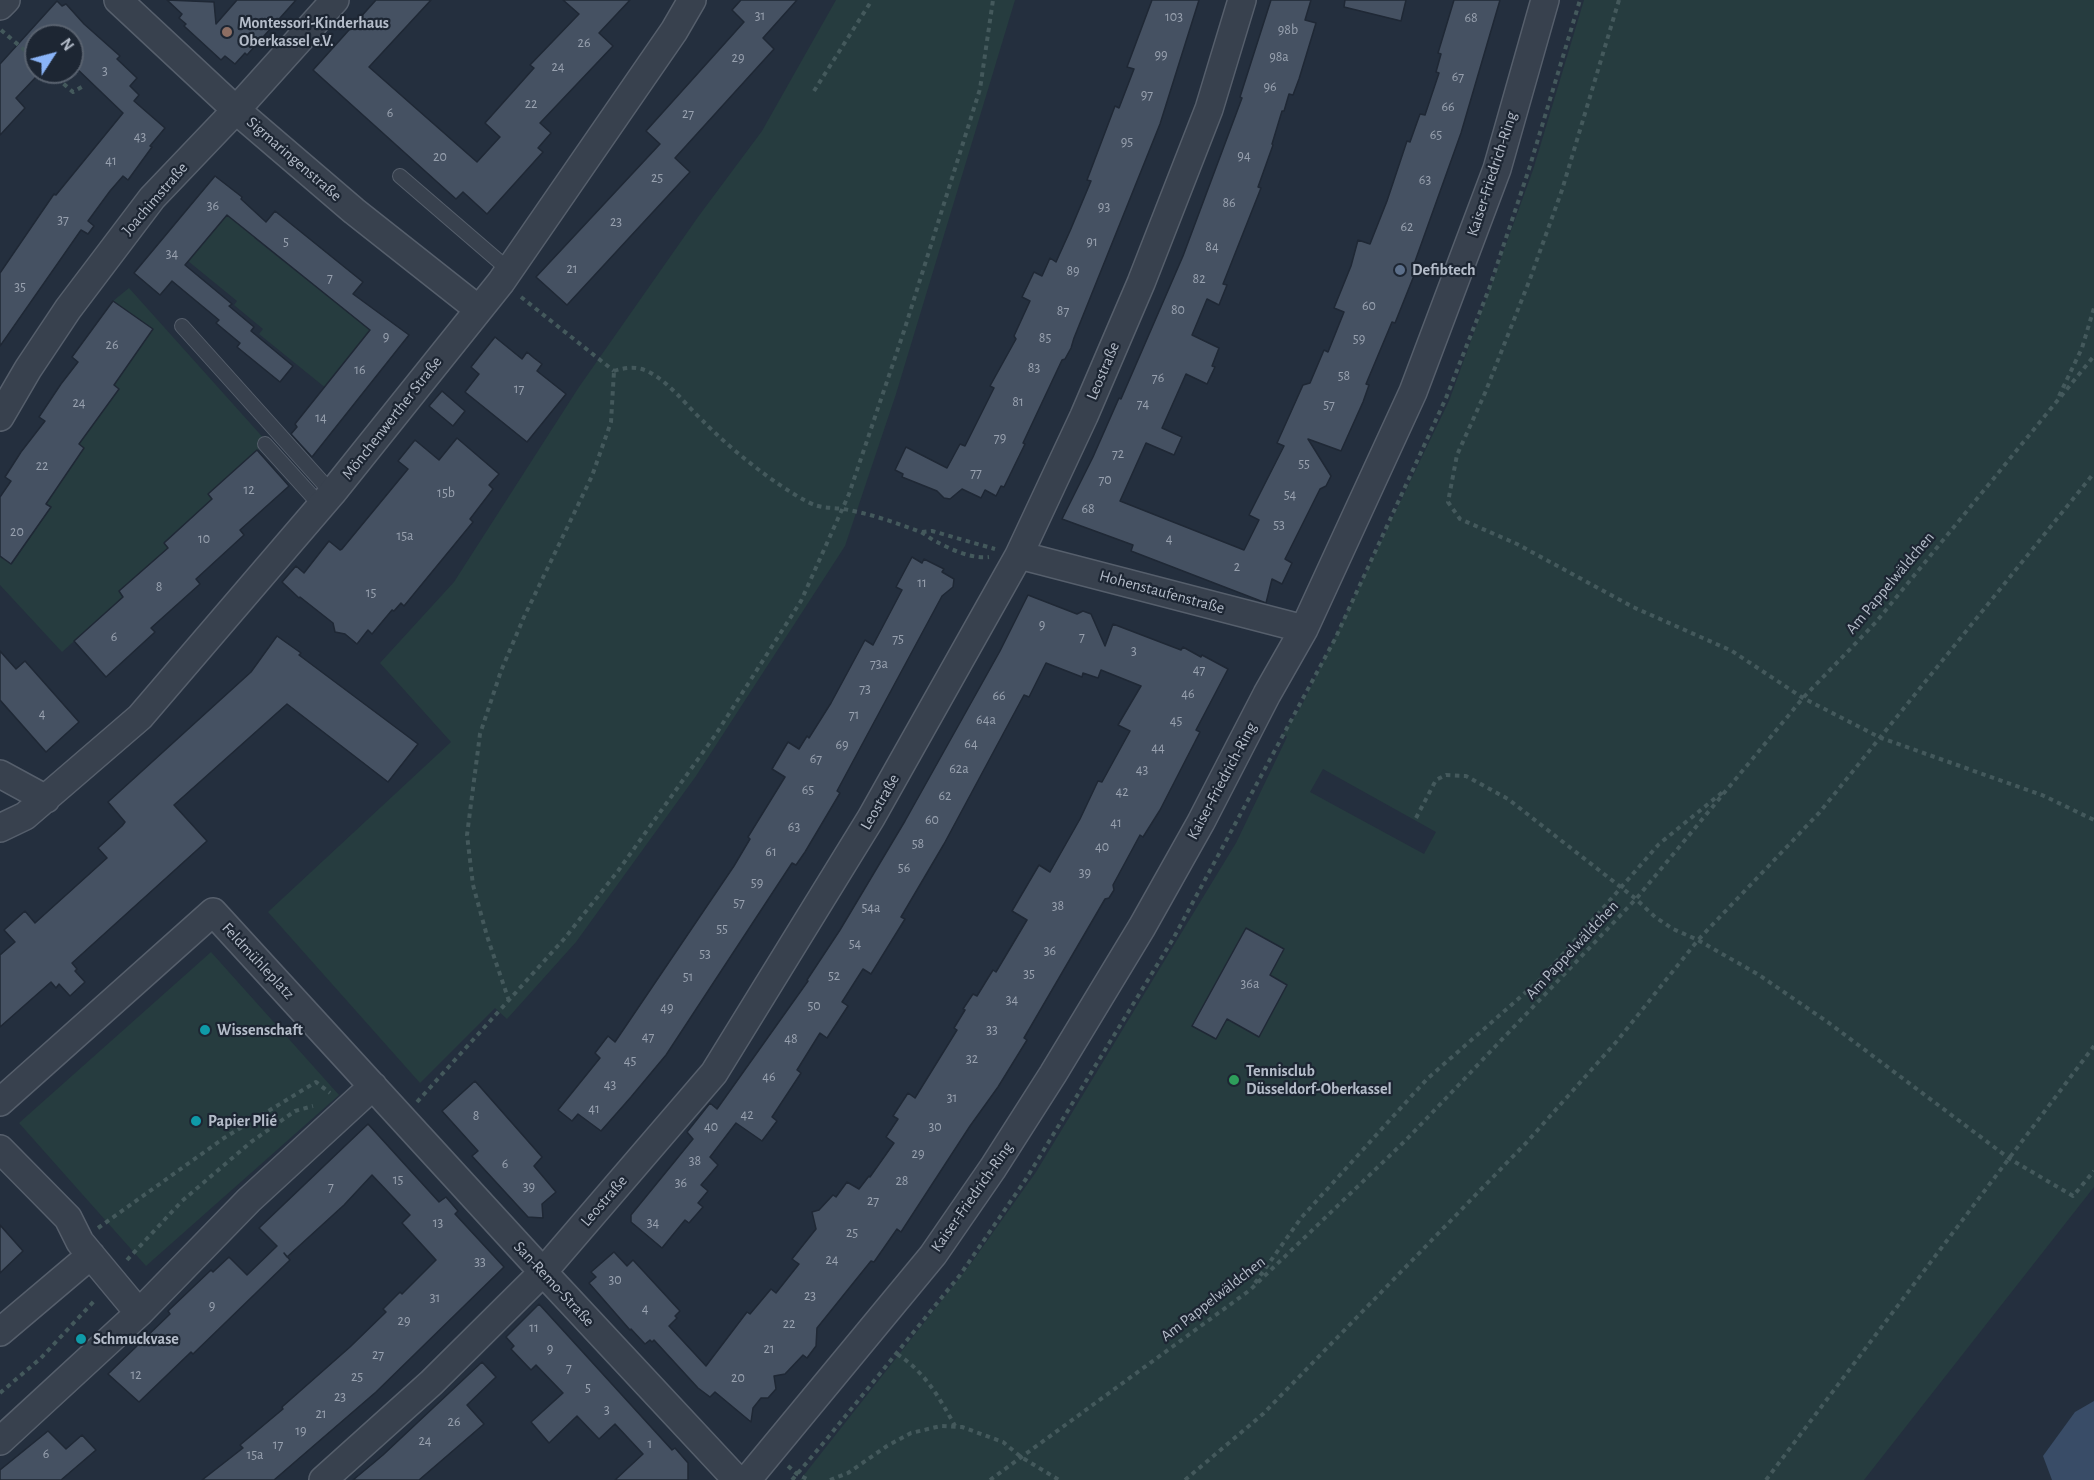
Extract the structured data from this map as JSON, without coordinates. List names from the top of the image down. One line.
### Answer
{"streets":{"street":["Sigmaringenstraße","Kaiser-Friedrich-Ring","Joachimstraße","Leostraße","Mönchenwerther Straße","Hohenstaufenstraße","Feldmühleplatz","San-Remo-Straße"],"path":["Am Pappelwäldchen"]},"crossings":[["Sigmaringenstraße","Joachimstraße"],["Sigmaringenstraße","Mönchenwerther Straße"],["Kaiser-Friedrich-Ring","Hohenstaufenstraße"],["Leostraße","Hohenstaufenstraße"],["Leostraße","San-Remo-Straße"],["Feldmühleplatz","San-Remo-Straße"]],"places":["Montessori-Kinderhaus Oberkassel e.V.","Defibtech","Wissenschaft","Tennisclub Düsseldorf-Oberkassel","Papier Plié","Schmuckvase"],"house_numbers":["31","103","68","98b","26","99","98a","29","24","3","67","96","97","22","66","6","27","65","43","95","94","20","41","25","63","86","36","93","37","23","62","5","91","84","34","21","89","7","82","35","60","80","87","9","85","59","26","83","16","58","76","17","81","24","74","57","14","79","72","55","22","77","70","12","15b","54","68","53","20","15a","10","4","2","11","8","15","9","6","7","75","3","73a","47","73","46","66","4","71","64a","45","64","69","44","67","62a","43","65","42","62","60","41","63","58","40","61","56","39","59","57","38","54a","55","54","36","53","35","52","51","36a","34","50","49","33","47","48","32","45","46","43","31","41","42","8","40","30","29","38","6","15","28","36","7","39","27","13","34","25","24","33","30","23","31","9","4","29","22","11","9","21","27","7","12","25","20","5","23","3","21","26","19","24","1","17","6","15a"],"north":"top right"}
